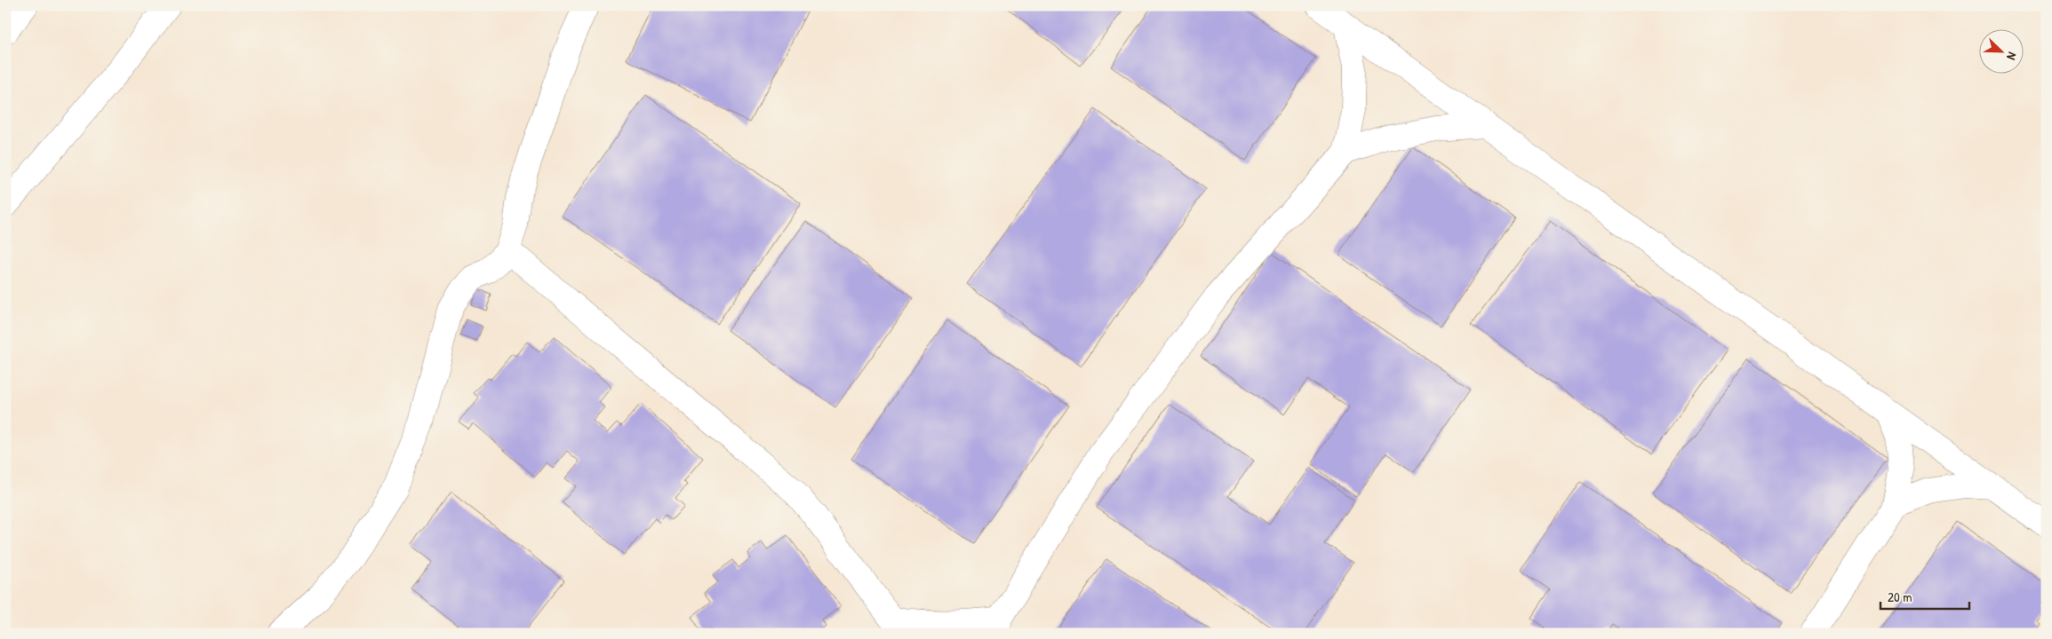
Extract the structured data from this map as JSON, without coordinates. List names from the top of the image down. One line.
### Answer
{"scale_bar":"20 m","north":"bottom right"}
